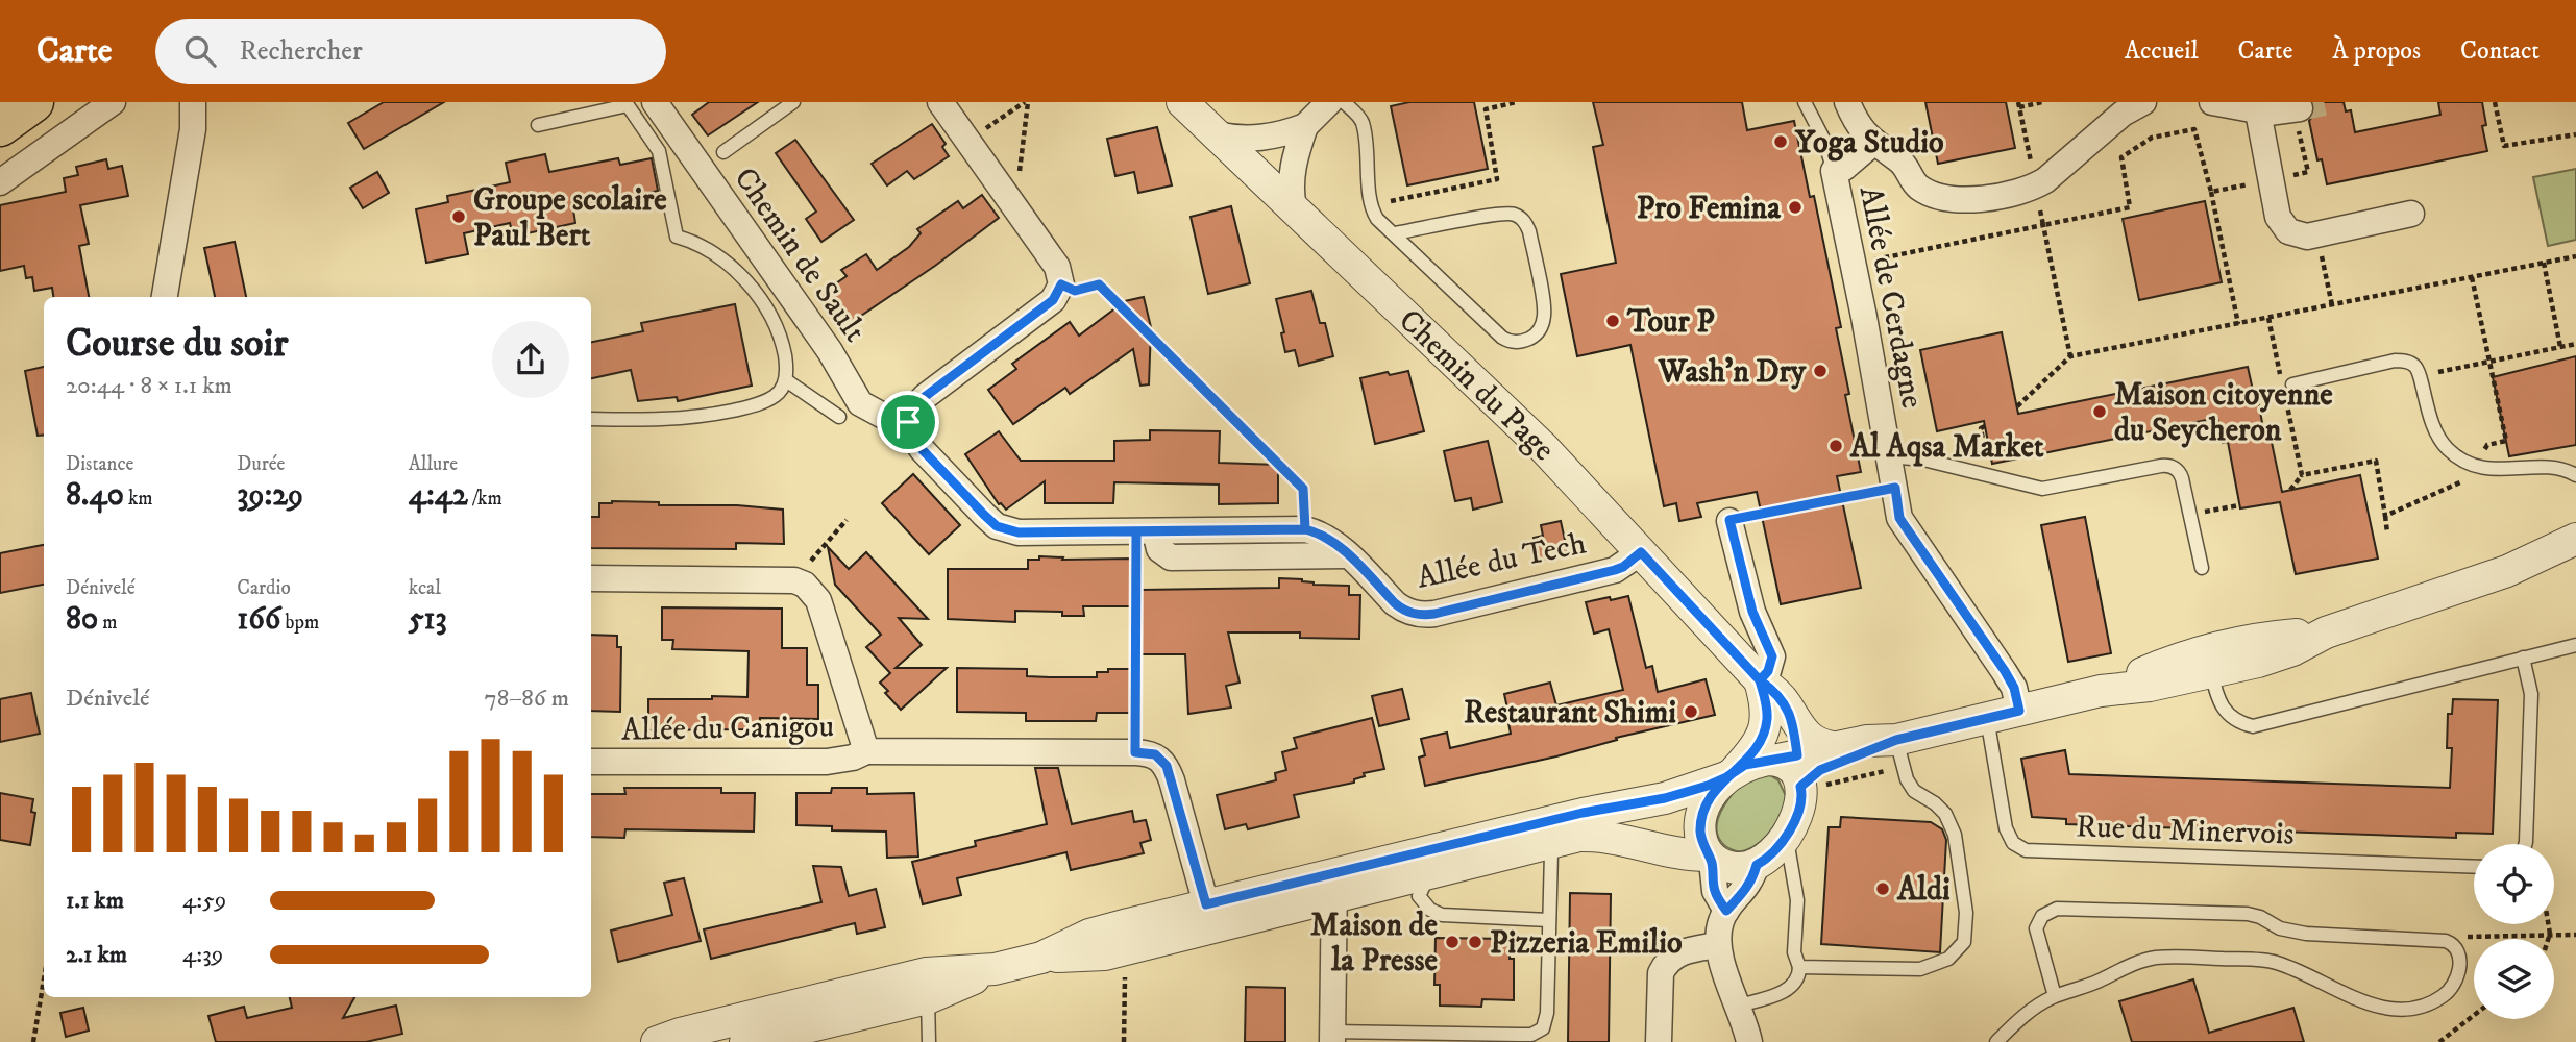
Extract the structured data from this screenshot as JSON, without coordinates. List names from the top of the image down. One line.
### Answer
{"streets":{"street":["Chemin de Sault","Allée de Cerdagne","Chemin du Page","Allée du Tech","Allée du Canigou"],"lane":["Rue du Minervois"]},"crossings":[["Chemin de Sault","Allée du Tech"],["Chemin du Page","Allée du Tech"]],"places":["Yoga Studio","Pro Femina","Groupe scolaire Paul Bert","Tour P","Wash'n Dry","Maison citoyenne du Seycheron","Al Aqsa Market","Restaurant Shimi","Aldi","Maison de la Presse","Pizzeria Emilio"],"page":{"header":"Carte","search":"Rechercher","nav":["Accueil","Carte","À propos","Contact"],"heading":["Course du soir","20:44 · 8 × 1.1 km"],"stats":[["Distance","8.40 km"],["Durée","39:29"],["Allure","4:42 /km"],["Dénivelé","80 m"],["Cardio","166 bpm"],["kcal","513"]],"chart":["Dénivelé","78–86 m"],"list":[{"name":"1.1 km","note":"4:59"},{"name":"2.1 km","note":"4:39"}]}}
